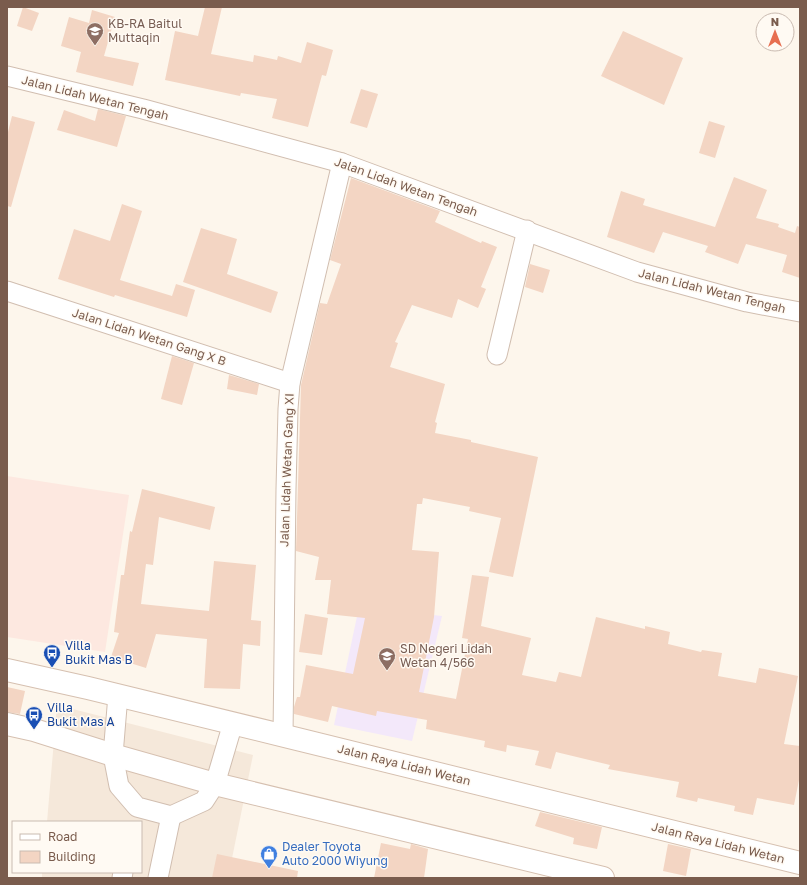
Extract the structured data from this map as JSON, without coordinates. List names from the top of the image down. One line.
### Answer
{"streets":{"main road":["Jalan Raya Lidah Wetan"],"street":["Jalan Lidah Wetan Tengah","Jalan Lidah Wetan Gang X B","Jalan Lidah Wetan Gang XI"]},"crossings":[["Jalan Lidah Wetan Tengah","Jalan Lidah Wetan Gang XI"],["Jalan Lidah Wetan Gang X B","Jalan Lidah Wetan Gang XI"],["Jalan Lidah Wetan Gang XI","Jalan Raya Lidah Wetan"]],"places":{"school or university":["KB-RA Baitul Muttaqin","SD Negeri Lidah Wetan 4/566"],"bus stop":["Villa Bukit Mas B","Villa Bukit Mas A"],"shop":["Dealer Toyota Auto 2000 Wiyung"]},"legend":["Road","Building"],"north":"top"}
